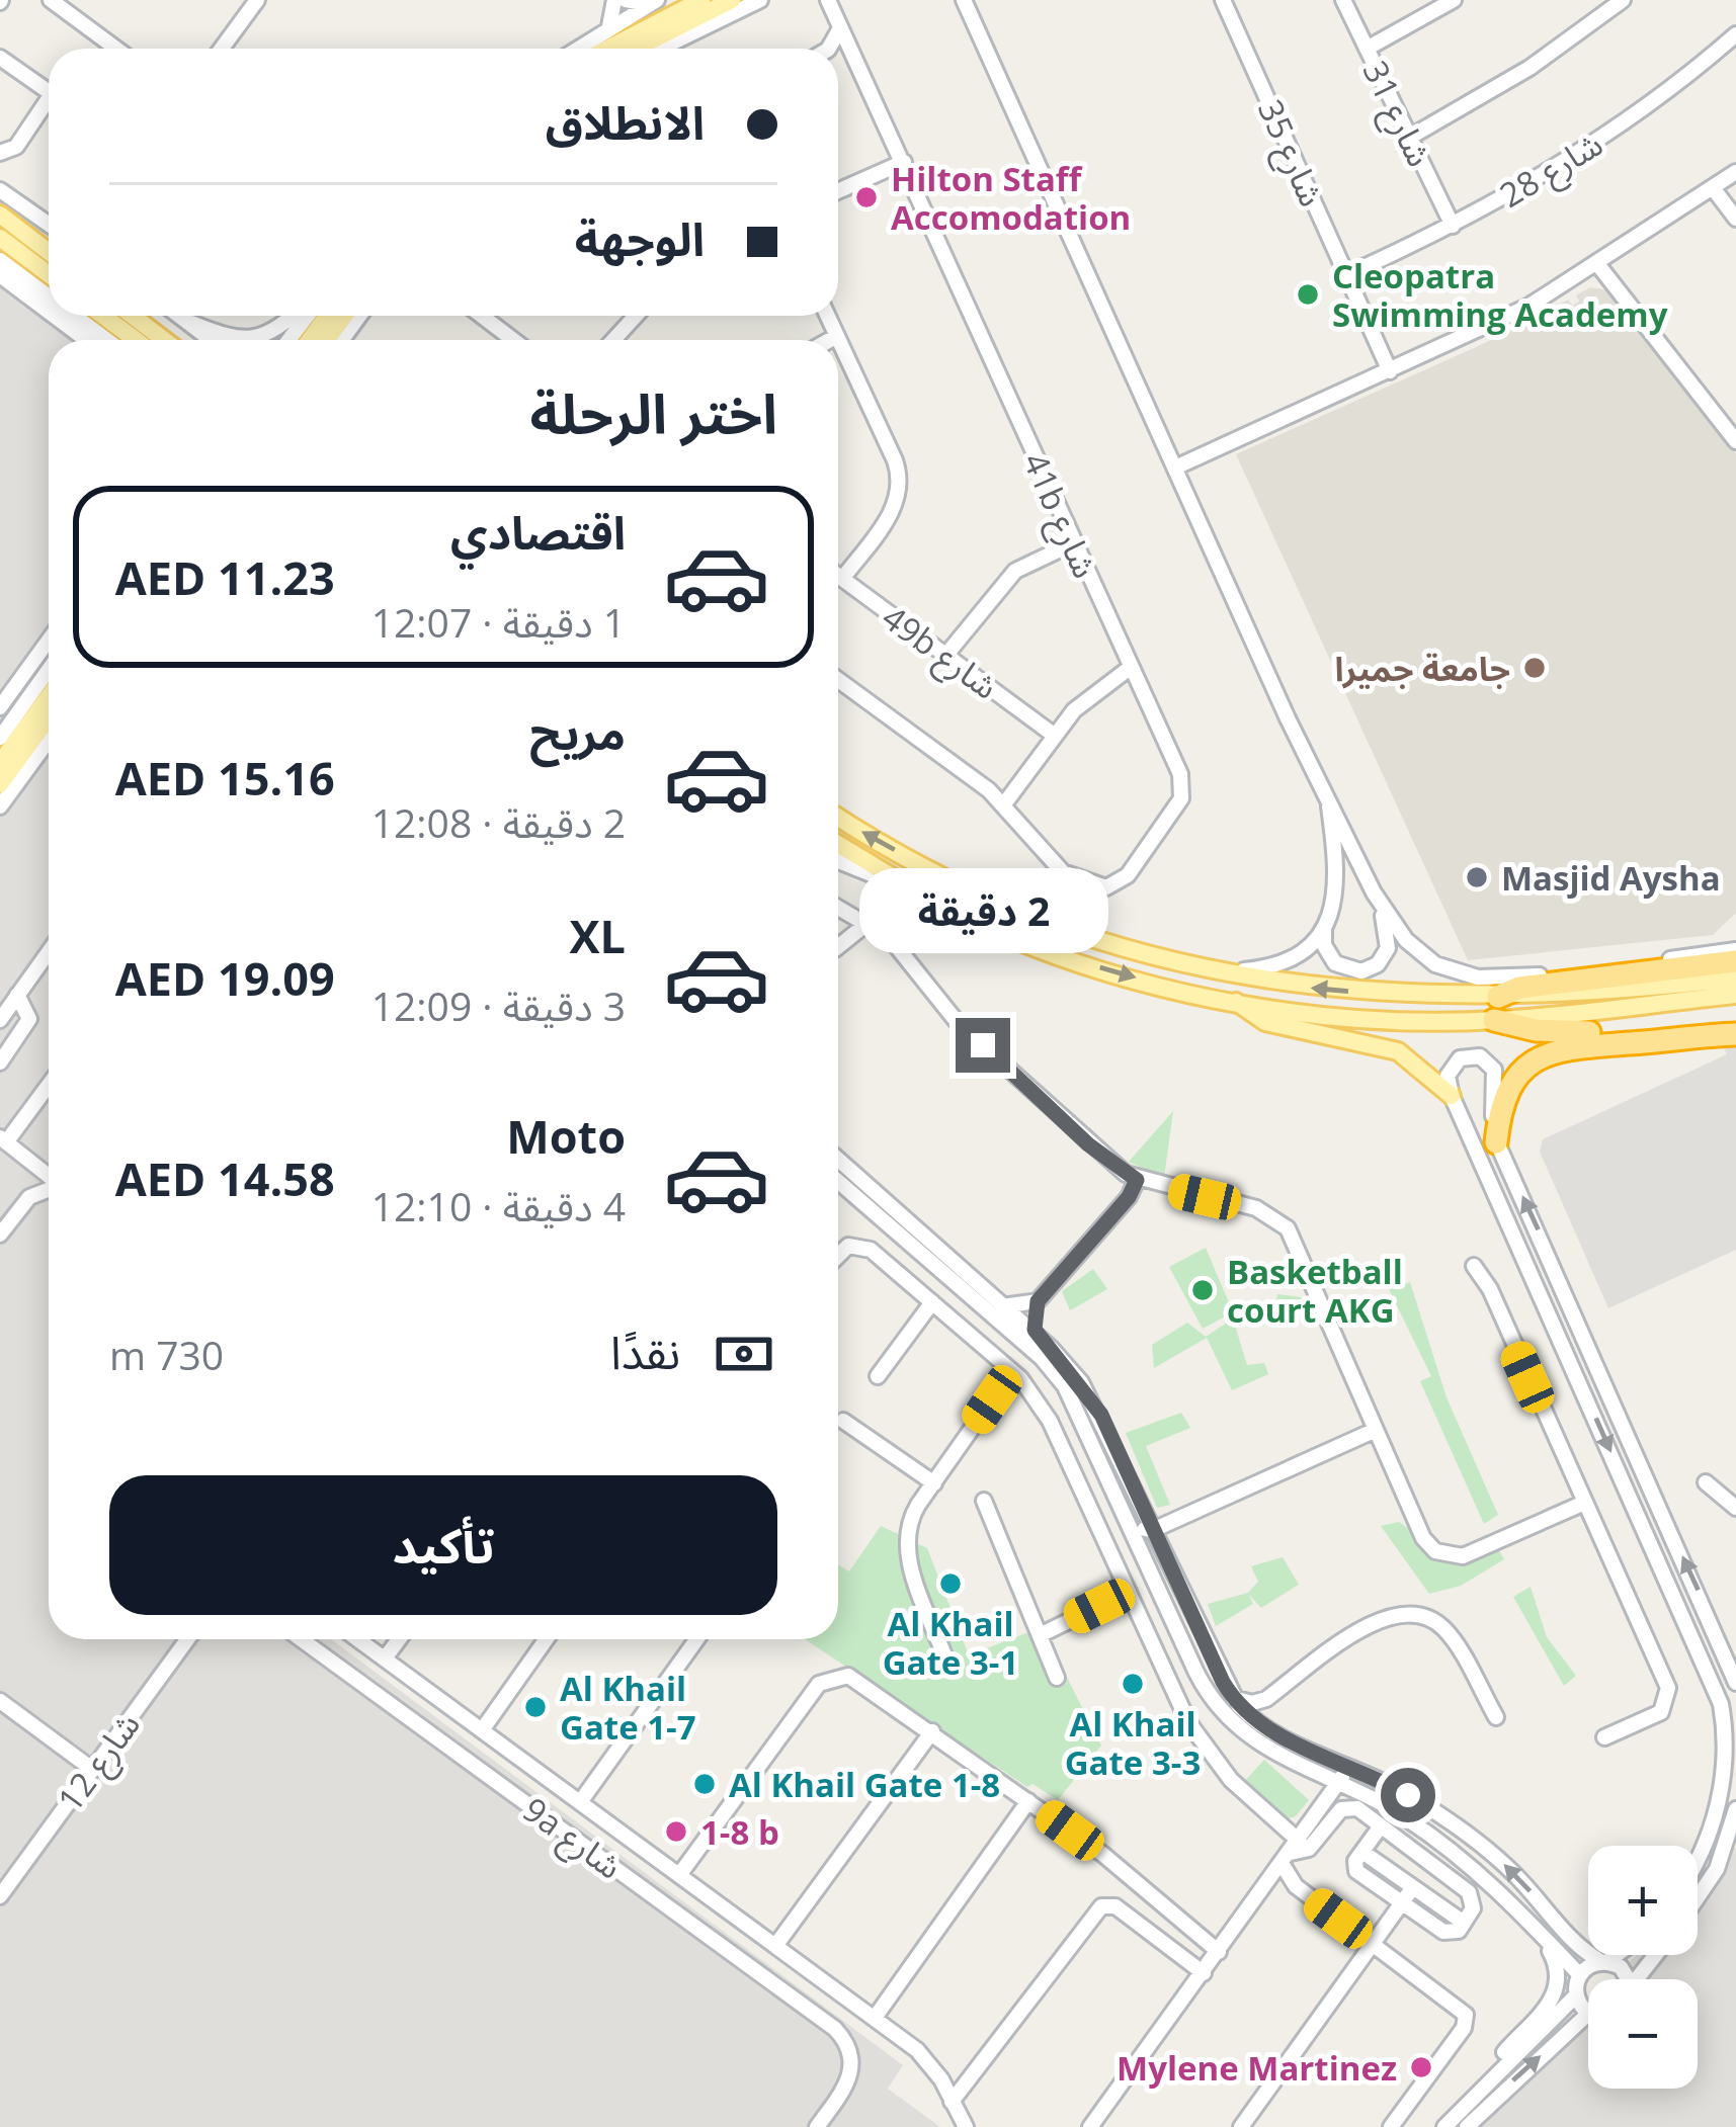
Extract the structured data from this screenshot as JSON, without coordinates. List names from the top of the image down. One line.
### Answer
{"streets":{"street":["شارع 31","شارع 35","شارع 28","41b شارع","49b شارع","شارع 12","9a شارع"]},"crossings":[["شارع 31","شارع 28"],["شارع 35","شارع 28"]],"places":["Hilton Staff Accomodation","Cleopatra Swimming Academy","جامعة جميرا","Masjid Aysha","Basketball court AKG","Al Khail Gate 3-1","Al Khail Gate 3-3","Al Khail Gate 1-7","Al Khail Gate 1-8","1-8 b","Mylene Martinez"],"page":{"banner":["الانطلاق","الوجهة"],"heading":"اختر الرحلة","list":[{"name":"اقتصادي","note":"1 دقيقة · 12:07","value":"AED 11.23"},{"name":"مريح","note":"2 دقيقة · 12:08","value":"AED 15.16"},{"name":"XL","note":"3 دقيقة · 12:09","value":"AED 19.09"},{"name":"Moto","note":"4 دقيقة · 12:10","value":"AED 14.58"}],"bubble":"2 دقيقة","pay":["نقدًا","730 m"],"buttons":"تأكيد","map_buttons":["+","−"]}}
